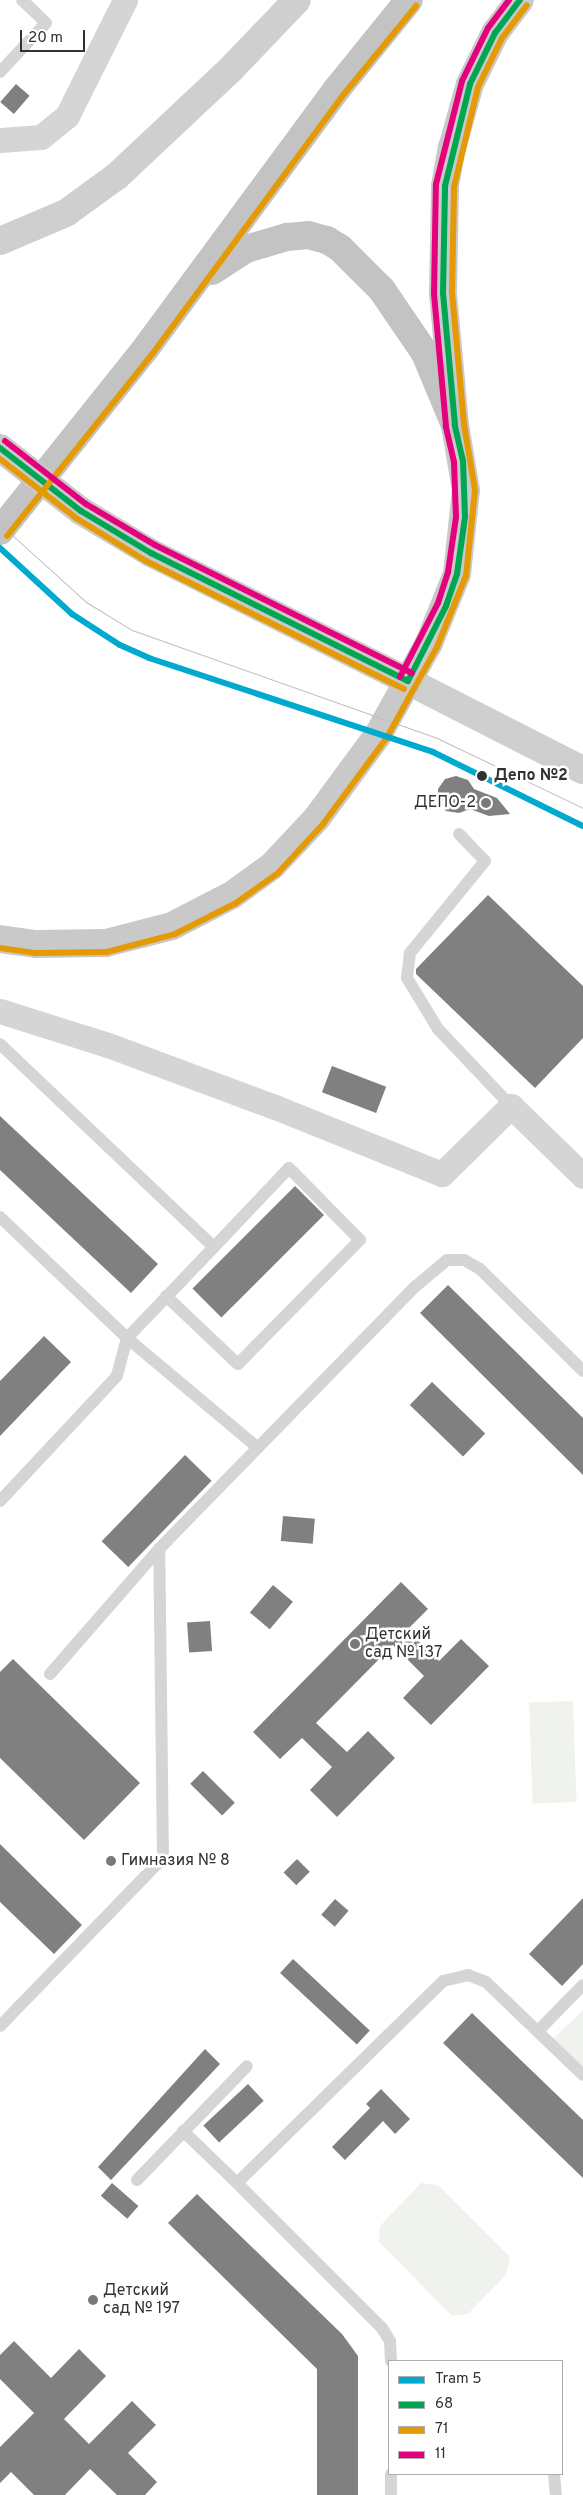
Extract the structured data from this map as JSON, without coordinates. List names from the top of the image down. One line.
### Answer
{"places":["Депо №2","ДЕПО-2","Детский сад № 137","Гимназия № 8","Детский сад № 197"],"lines":["transit line 68","transit line 11","transit line 71","tram line 5"],"legend":["Tram 5","68","71","11"],"scale_bar":"20 m"}
